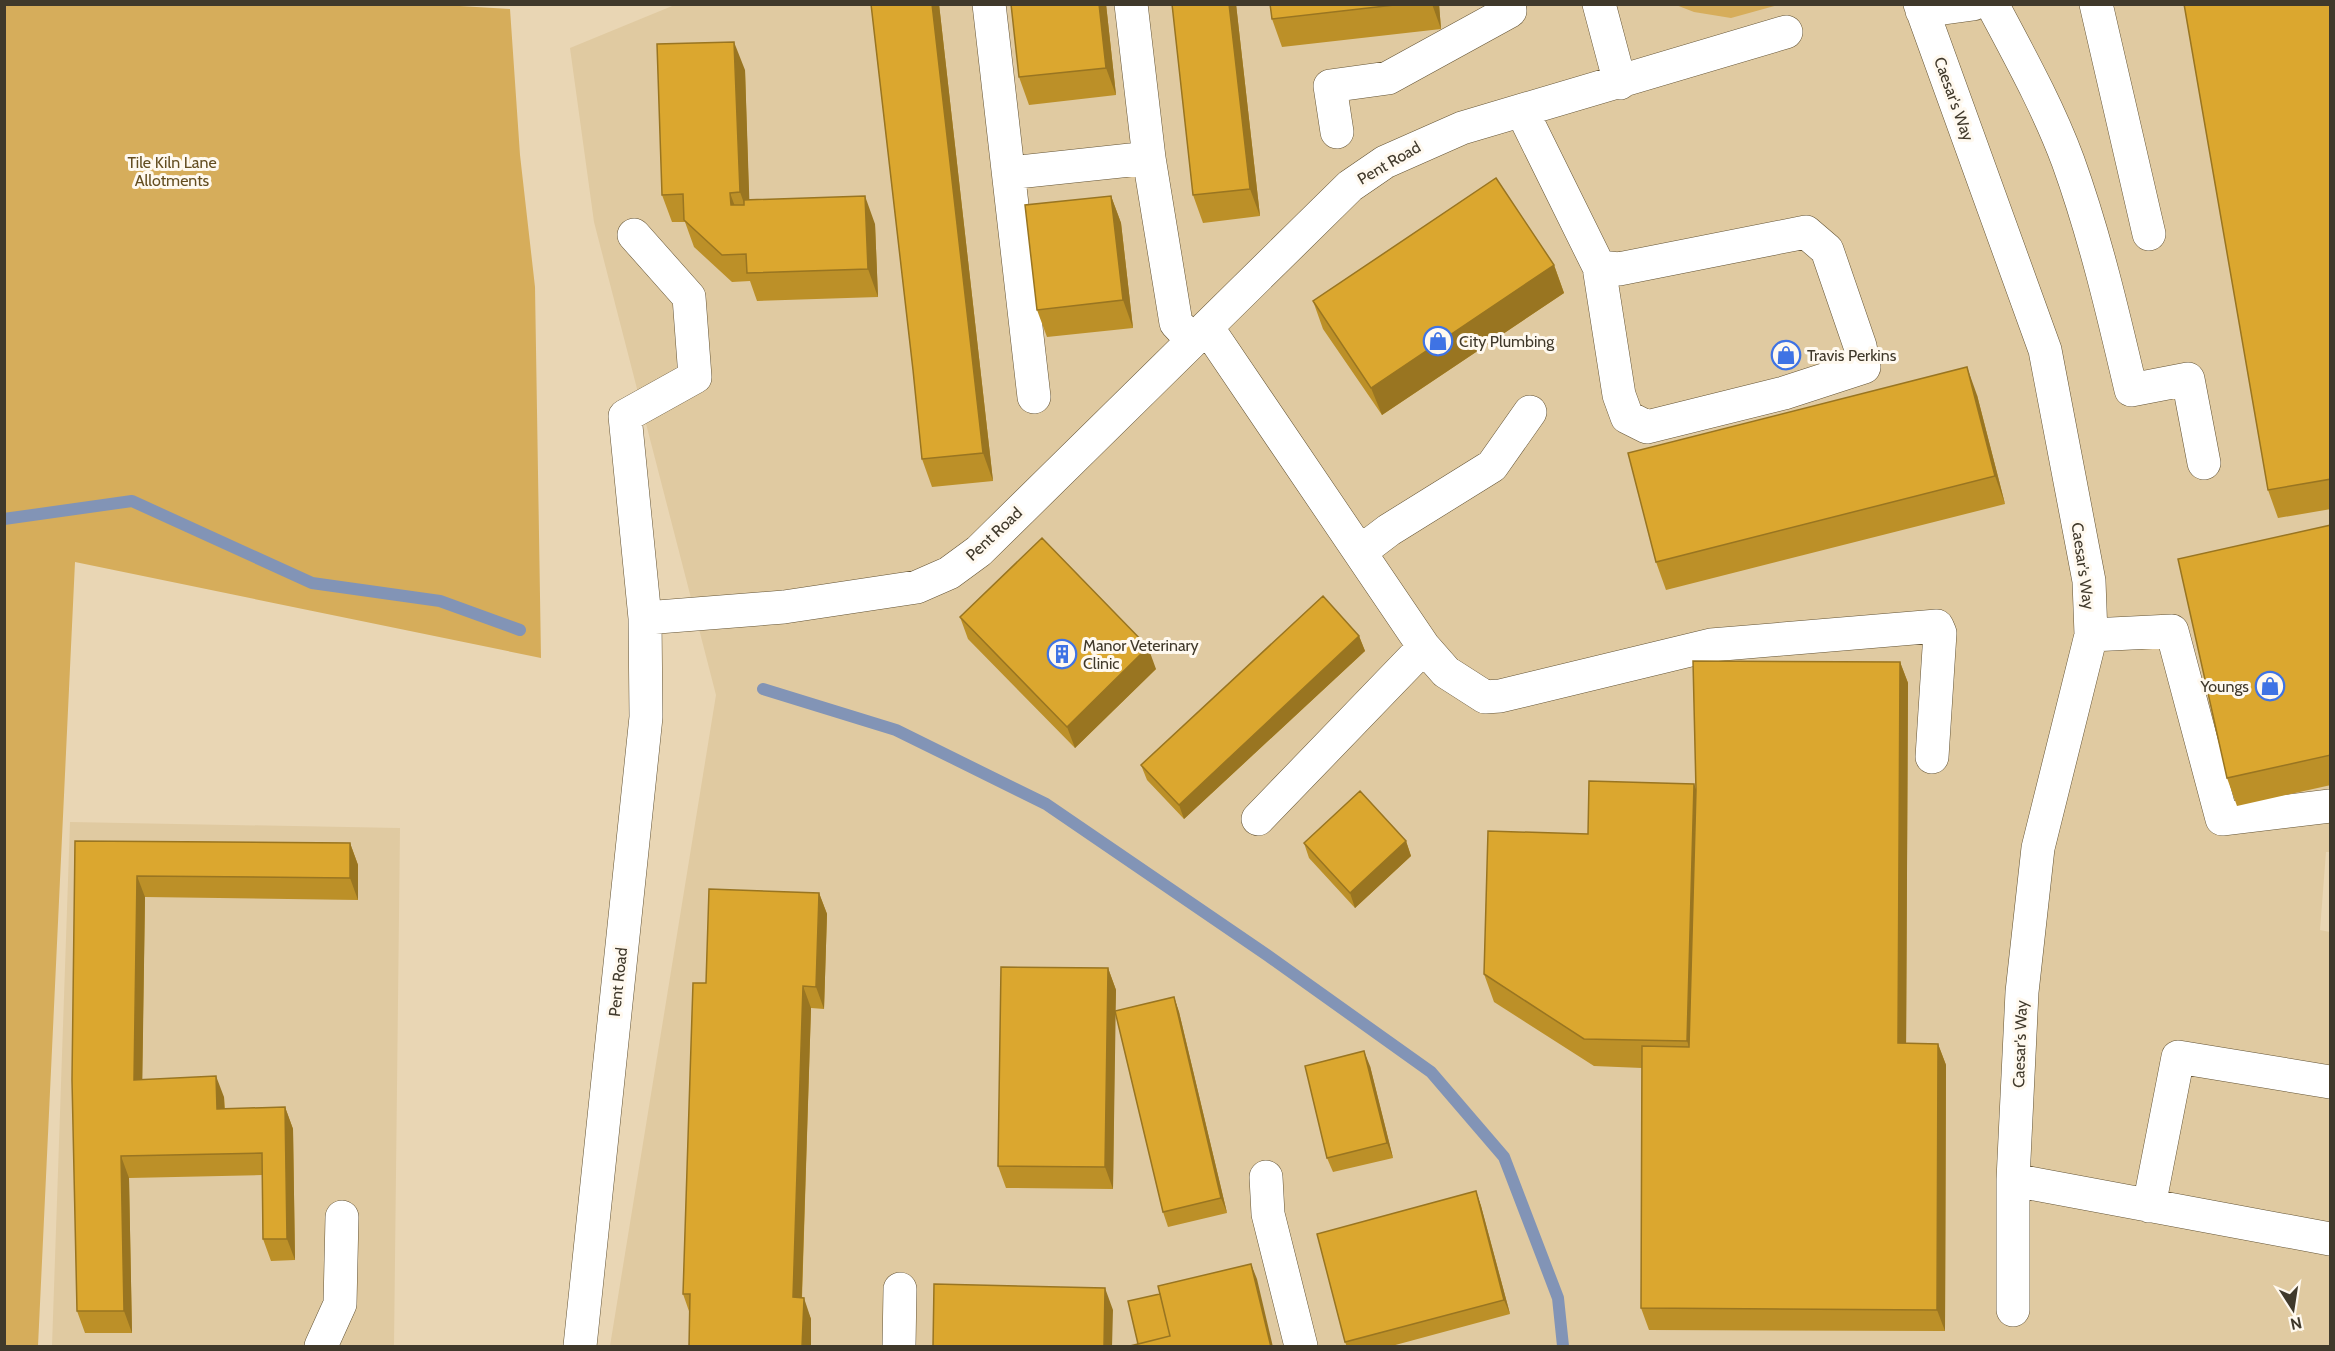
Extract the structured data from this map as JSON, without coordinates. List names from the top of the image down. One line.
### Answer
{"streets":{"street":["Caesar's Way","Pent Road"]},"parks":["Tile Kiln Lane Allotments"],"places":{"shop":["City Plumbing","Travis Perkins","Youngs"],"building":["Manor Veterinary Clinic"]},"north":"bottom"}
